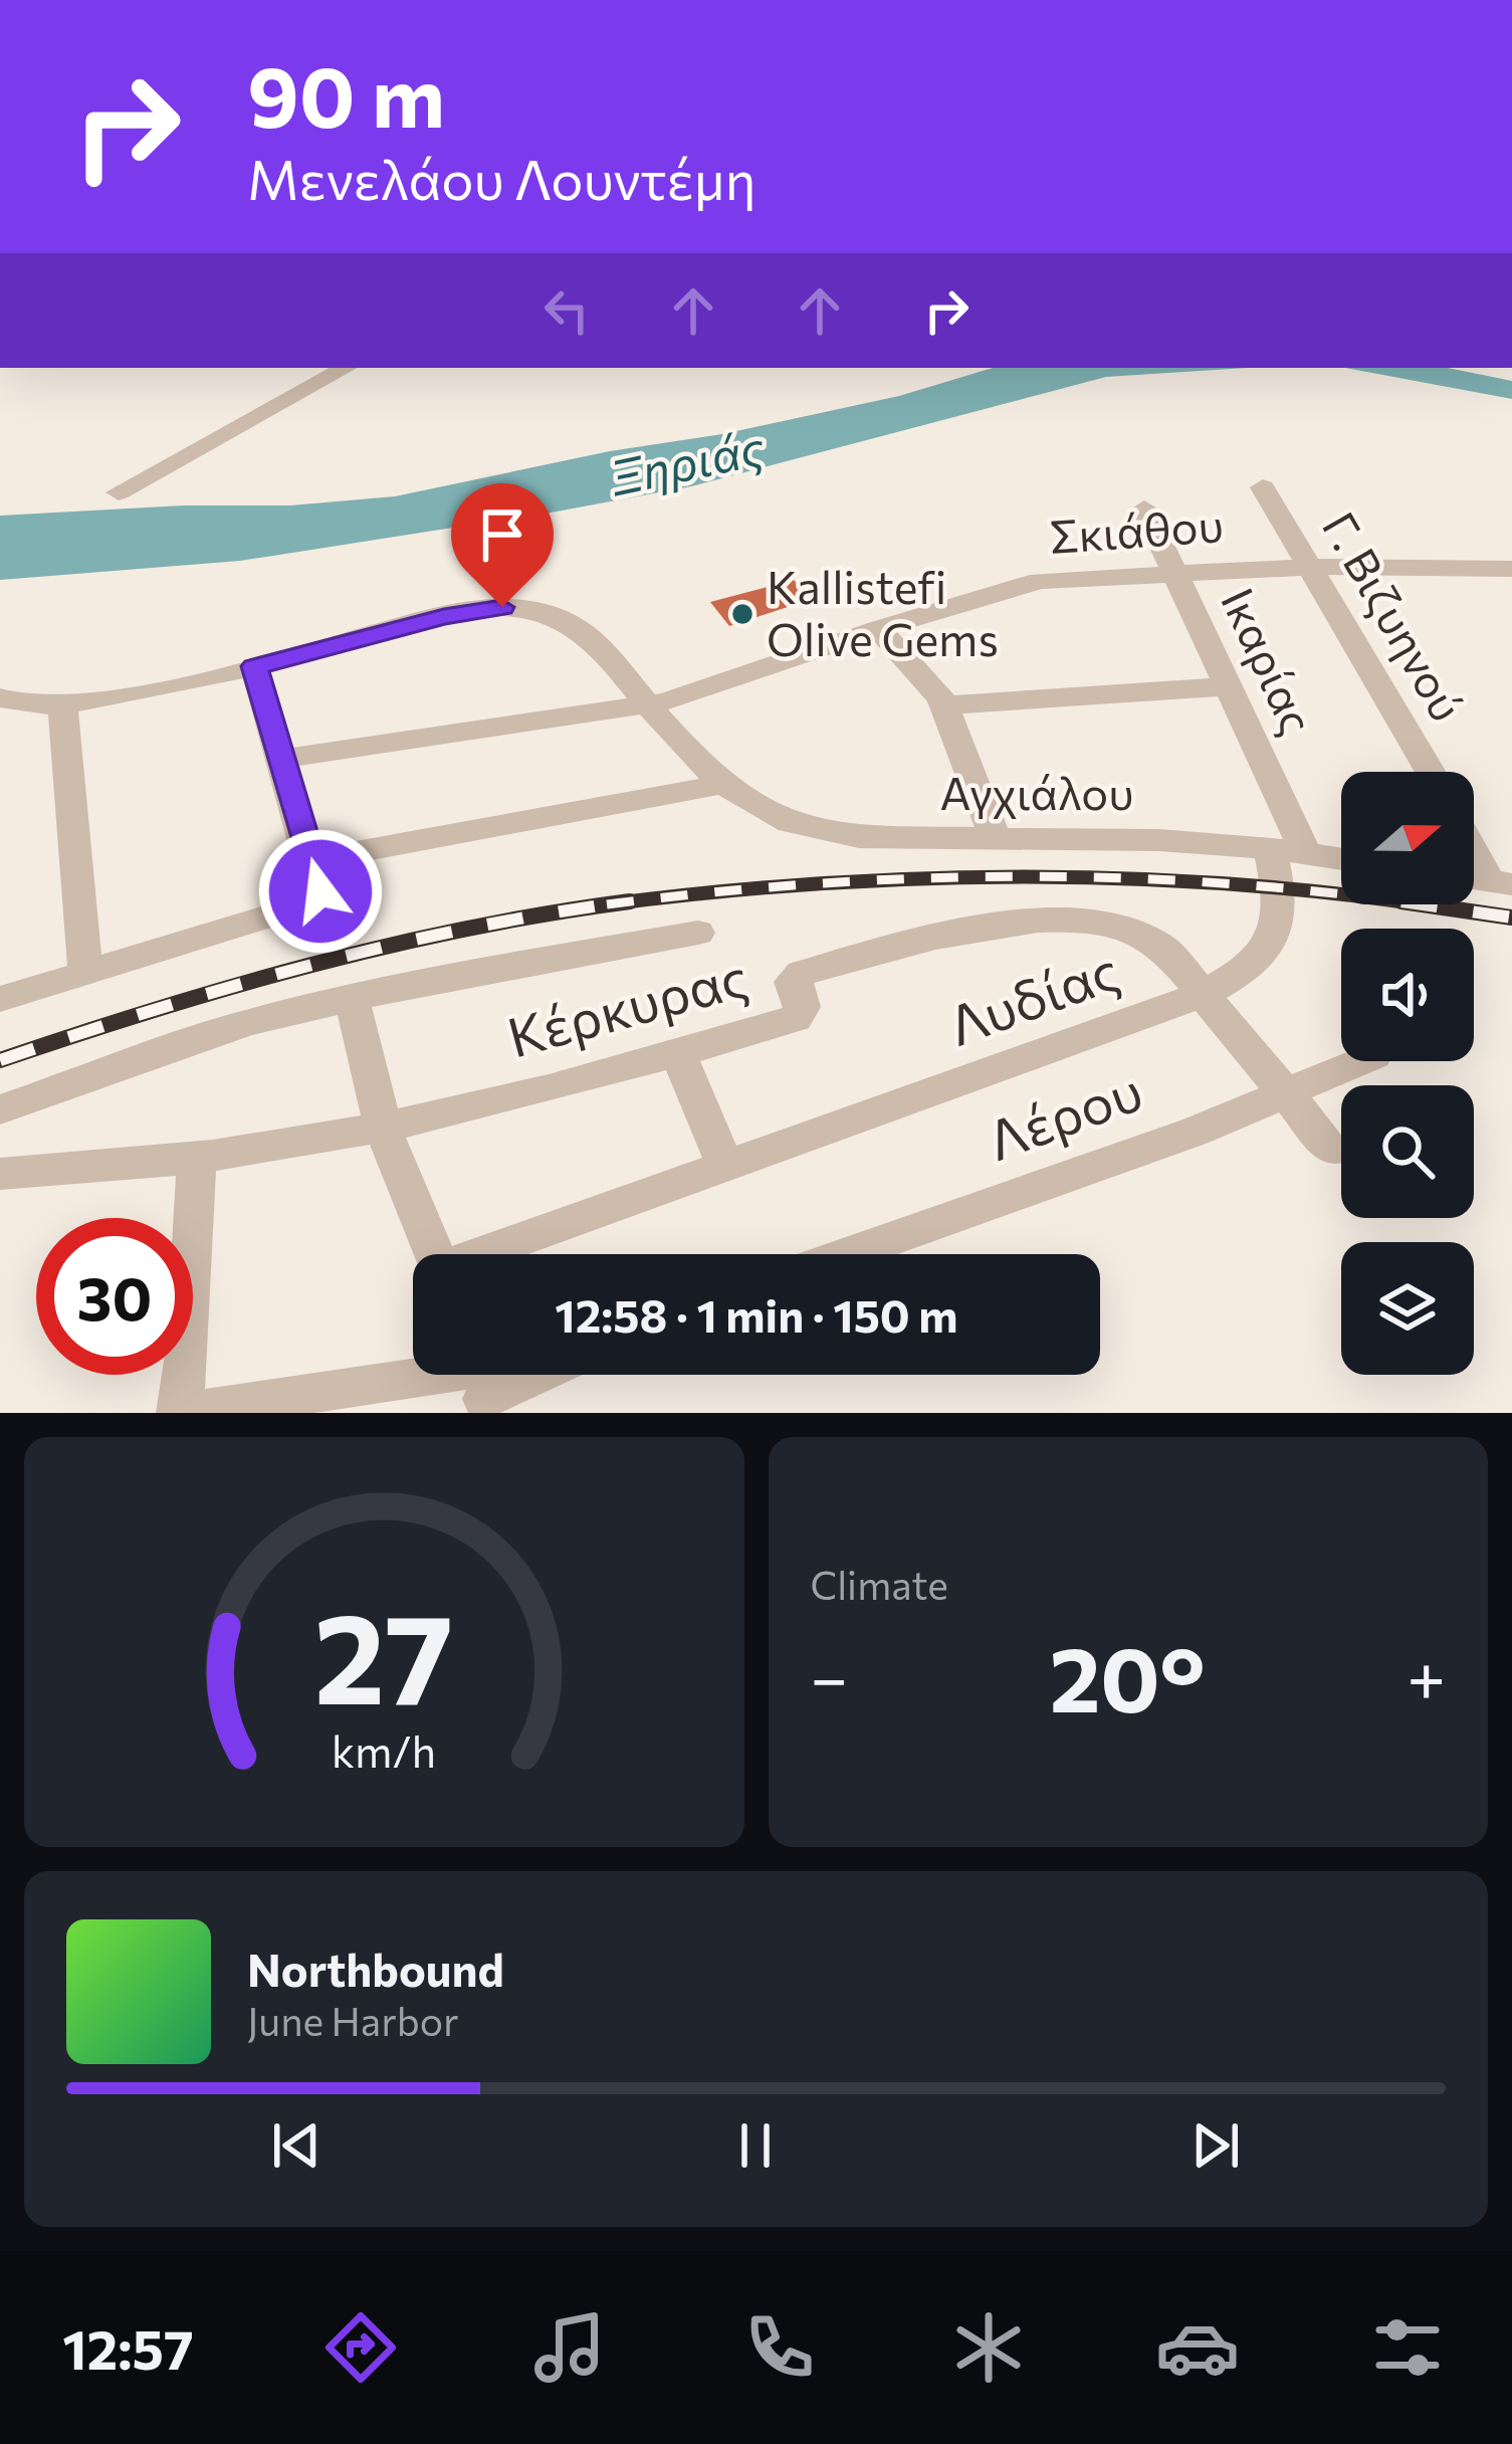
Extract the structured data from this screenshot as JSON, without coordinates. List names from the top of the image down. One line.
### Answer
{"streets":{"street":["Σκιάθου","Γ. Βιζυηνού","Ικαρίας","Αγχιάλου","Λυδίας","Κέρκυρας","Λέρου"]},"crossings":[["Σκιάθου","Γ. Βιζυηνού"],["Σκιάθου","Ικαρίας"],["Σκιάθου","Αγχιάλου"],["Ικαρίας","Αγχιάλου"],["Ικαρίας","Λυδίας"],["Αγχιάλου","Λυδίας"],["Λυδίας","Κέρκυρας"]],"water":["Ξηριάς"],"places":["Kallistefi Olive Gems"],"north":"right","page":{"turn":["90 m","Μενελάου Λουντέμη"],"limit":"30","trip":"12:58 · 1 min · 150 m","tile":"Climate","heat":["−","20°","+"],"song":["Northbound","June Harbor"],"tabs":"12:57","gauge":["27","km/h"]}}
